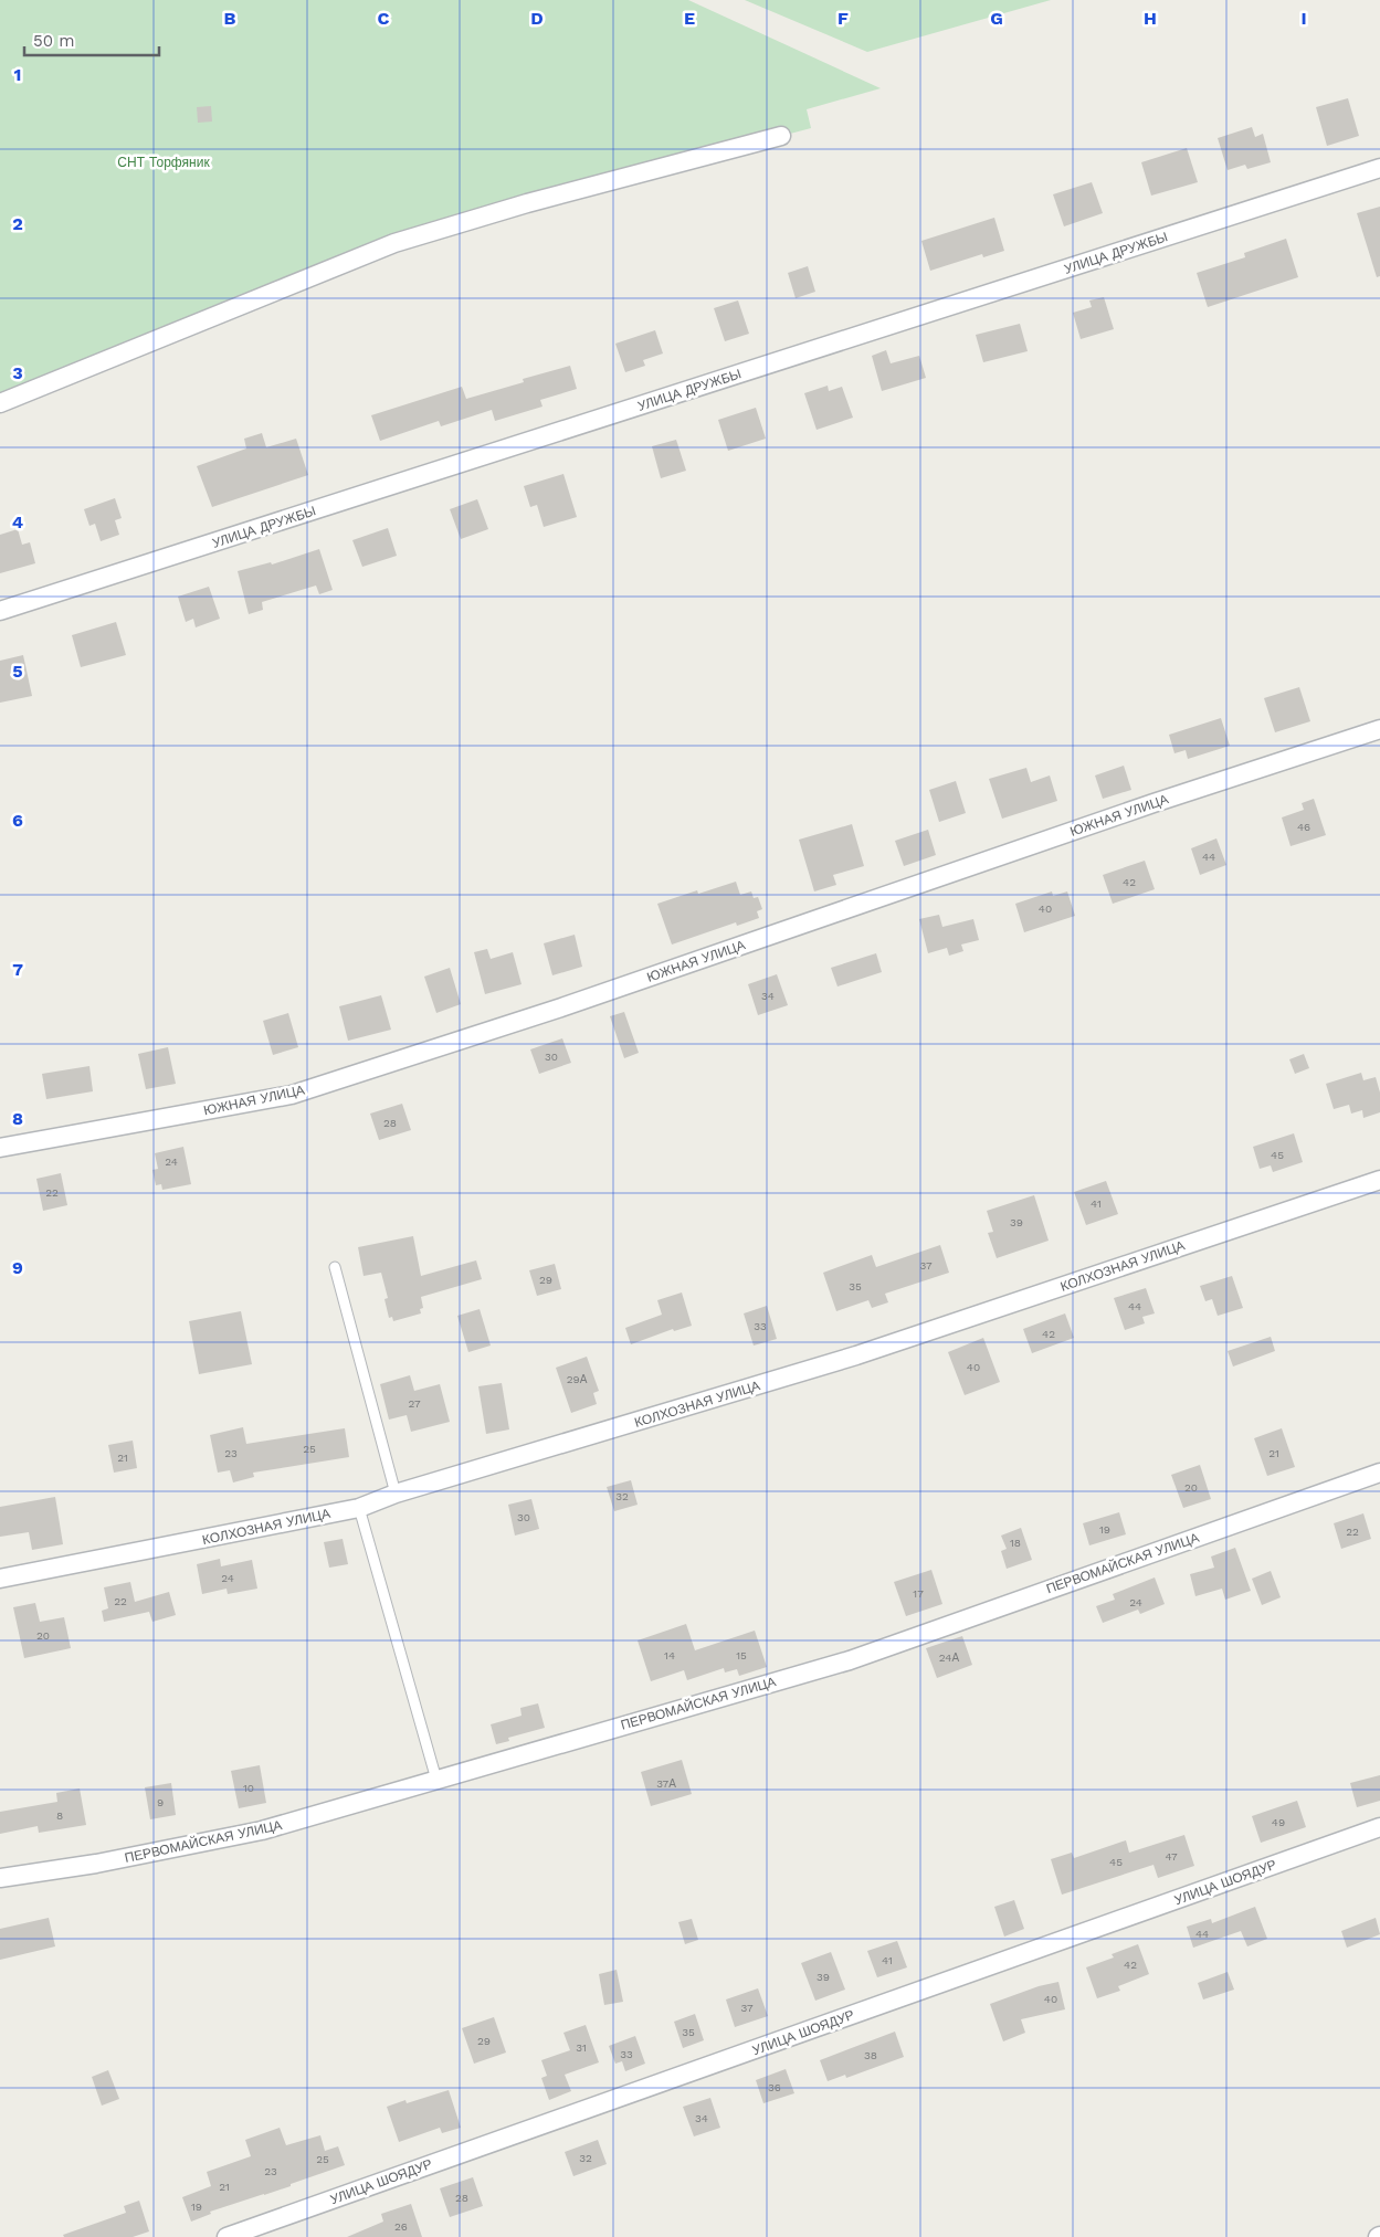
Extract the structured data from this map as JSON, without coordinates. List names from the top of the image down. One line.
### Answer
{"streets":{"street":["УЛИЦА ДРУЖБЫ","ЮЖНАЯ УЛИЦА","КОЛХОЗНАЯ УЛИЦА","ПЕРВОМАЙСКАЯ УЛИЦА","УЛИЦА ШОЯДУР"]},"parks":["СНТ Торфяник"],"house_numbers":["46","44","42","40","34","30","28","45","24","22","41","39","37","29","35","44","33","42","40","29А","27","25","23","21","21","20","32","30","19","22","18","24","17","22","24","20","14","15","24А","37А","10","9","8","49","47","45","44","41","42","39","40","37","35","29","31","33","38","36","34","32","25","23","21","28","19","26"],"scale_bar":"50 m","grid":{"columns":["B","C","D","E","F","G","H","I"],"rows":["1","2","3","4","5","6","7","8","9"]}}
